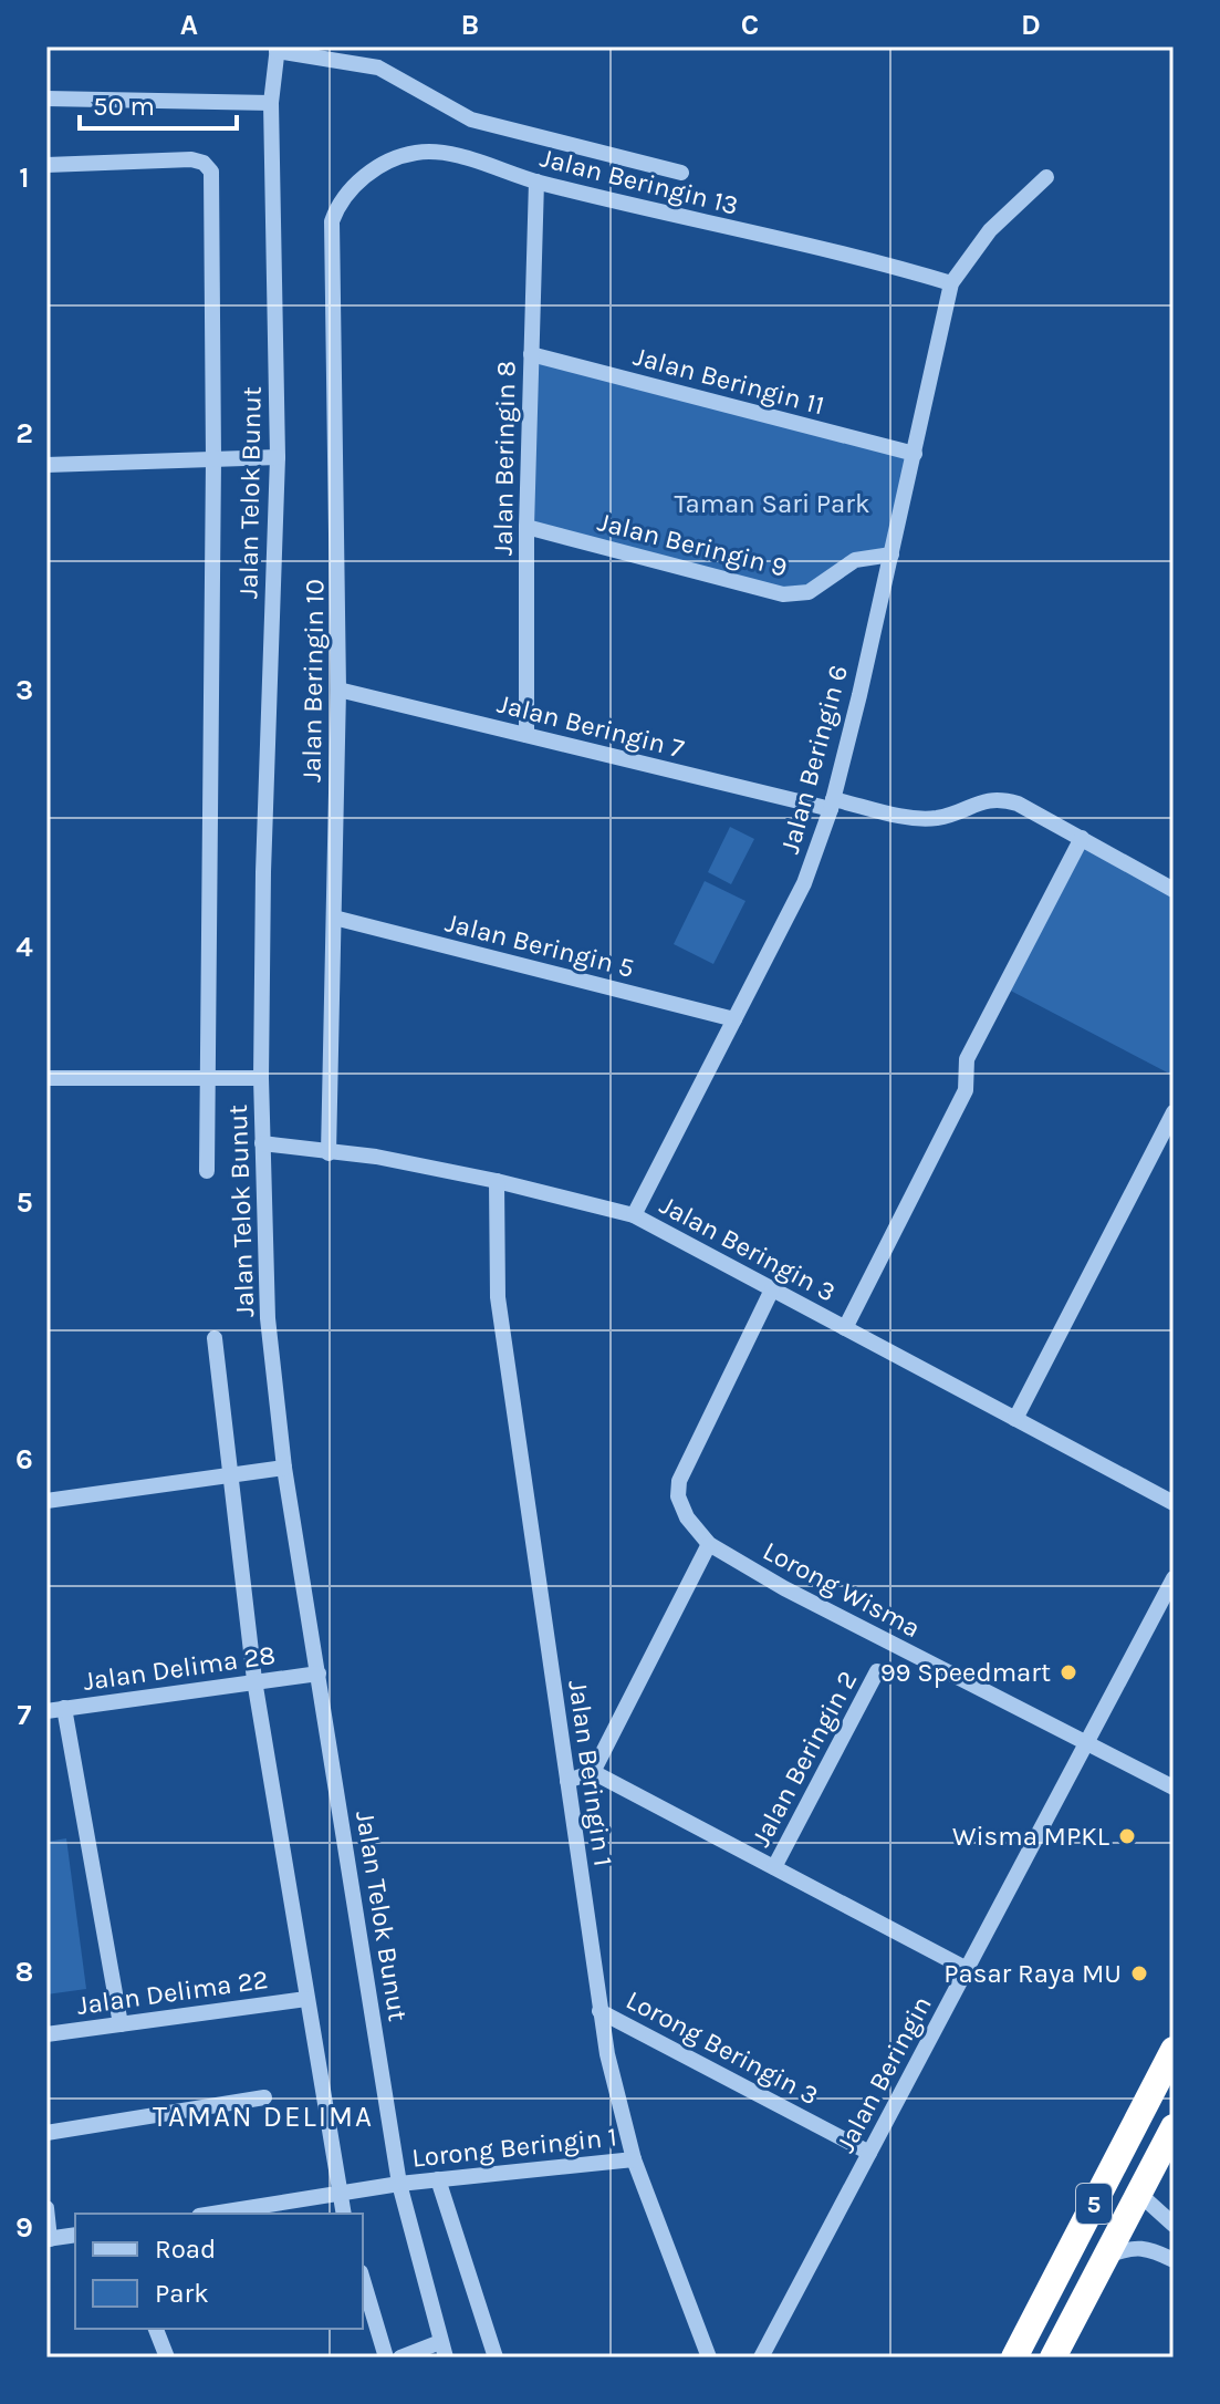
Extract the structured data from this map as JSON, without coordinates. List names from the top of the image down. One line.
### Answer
{"streets":{"highway":["5"],"street":["Jalan Beringin 13","Jalan Beringin 11","Jalan Beringin 8","Jalan Telok Bunut","Jalan Beringin 9","Jalan Beringin 10","Jalan Beringin 7","Jalan Beringin 6","Jalan Beringin 5","Jalan Beringin 3","Lorong Wisma","Jalan Delima 28","Jalan Beringin 2","Jalan Beringin 1","Jalan Delima 22","Lorong Beringin 3","Jalan Beringin","Lorong Beringin 1"]},"crossings":[["Jalan Beringin 13","Jalan Beringin 8"],["Jalan Beringin 13","Jalan Beringin 10"],["Jalan Beringin 13","Jalan Beringin 6"],["Jalan Beringin 11","Jalan Beringin 8"],["Jalan Beringin 11","Jalan Beringin 6"],["Jalan Beringin 8","Jalan Beringin 9"],["Jalan Beringin 8","Jalan Beringin 7"],["Jalan Telok Bunut","Jalan Beringin 3"],["Jalan Telok Bunut","Jalan Delima 28"],["Jalan Telok Bunut","Lorong Beringin 1"],["Jalan Beringin 9","Jalan Beringin 6"],["Jalan Beringin 10","Jalan Beringin 7"],["Jalan Beringin 10","Jalan Beringin 5"],["Jalan Beringin 10","Jalan Beringin 3"],["Jalan Beringin 7","Jalan Beringin 6"],["Jalan Beringin 6","Jalan Beringin 5"],["Jalan Beringin 6","Jalan Beringin 3"],["Jalan Beringin 3","Lorong Wisma"],["Jalan Beringin 3","Jalan Beringin 1"],["Lorong Wisma","Jalan Beringin"],["Jalan Beringin 1","Lorong Beringin 3"],["Jalan Beringin 1","Lorong Beringin 1"],["Lorong Beringin 3","Jalan Beringin"]],"districts":["TAMAN DELIMA"],"parks":["Taman Sari Park"],"places":["99 Speedmart","Wisma MPKL","Pasar Raya MU"],"legend":["Road","Park"],"scale_bar":"50 m","grid":{"columns":["A","B","C","D"],"rows":["1","2","3","4","5","6","7","8","9"]}}
